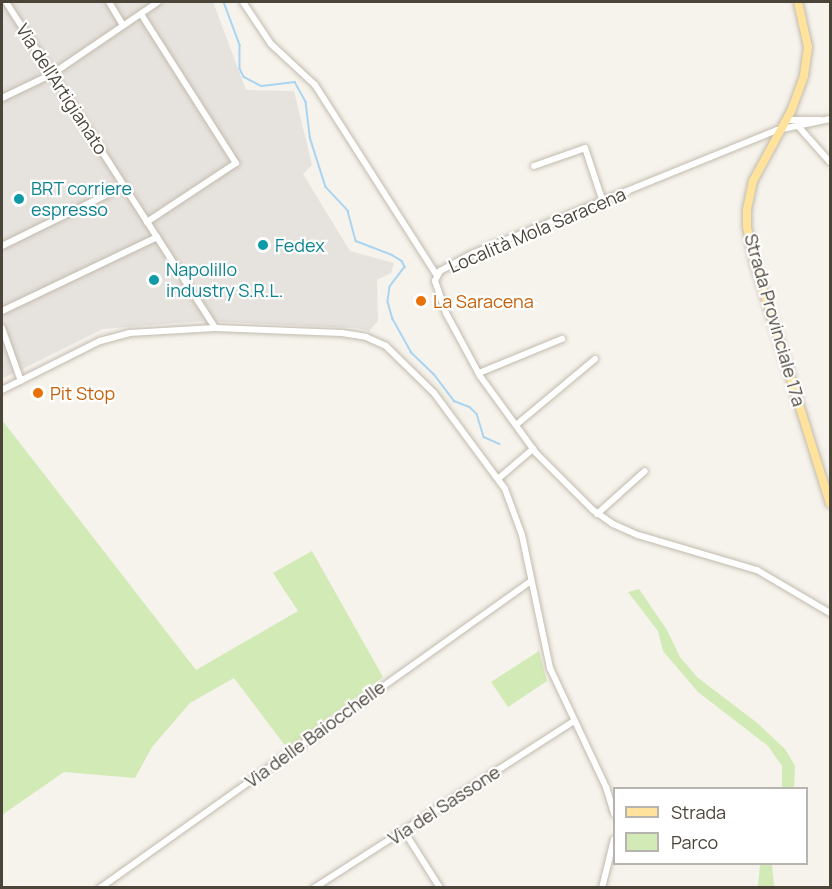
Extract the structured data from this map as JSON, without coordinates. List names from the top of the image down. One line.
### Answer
{"streets":{"main road":["Strada Provinciale 17a"],"street":["Via dell'Artigianato","Località Mola Saracena","Via delle Baiocchelle","Via del Sassone"]},"crossings":[["Località Mola Saracena","Strada Provinciale 17a"]],"places":["BRT corriere espresso","Fedex","Napolillo industry S.R.L.","La Saracena","Pit Stop"],"legend":["Strada","Parco"]}
